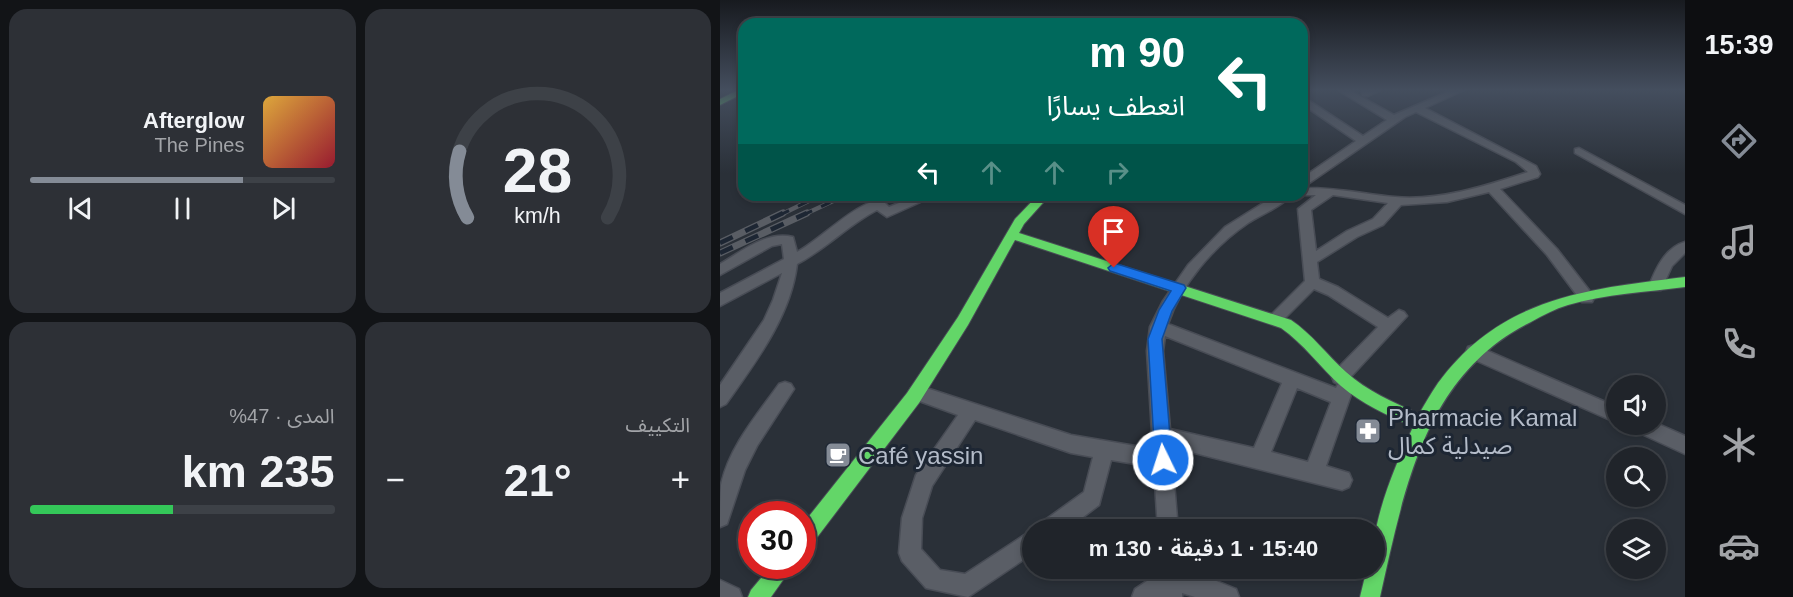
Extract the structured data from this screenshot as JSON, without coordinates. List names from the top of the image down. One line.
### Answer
{"places":{"pharmacy":["Pharmacie Kamal صيدلية كمال"],"cafe":["Café yassin"]},"page":{"tabs":"15:39","turn":["90 m","انعطف يسارًا"],"song":["Afterglow","The Pines"],"tile":["التكييف",["المدى · 47%","235 km"]],"heat":["−","21°","+"],"limit":"30","trip":"15:40 · 1 دقيقة · 130 m","gauge":["28","km/h"]}}
